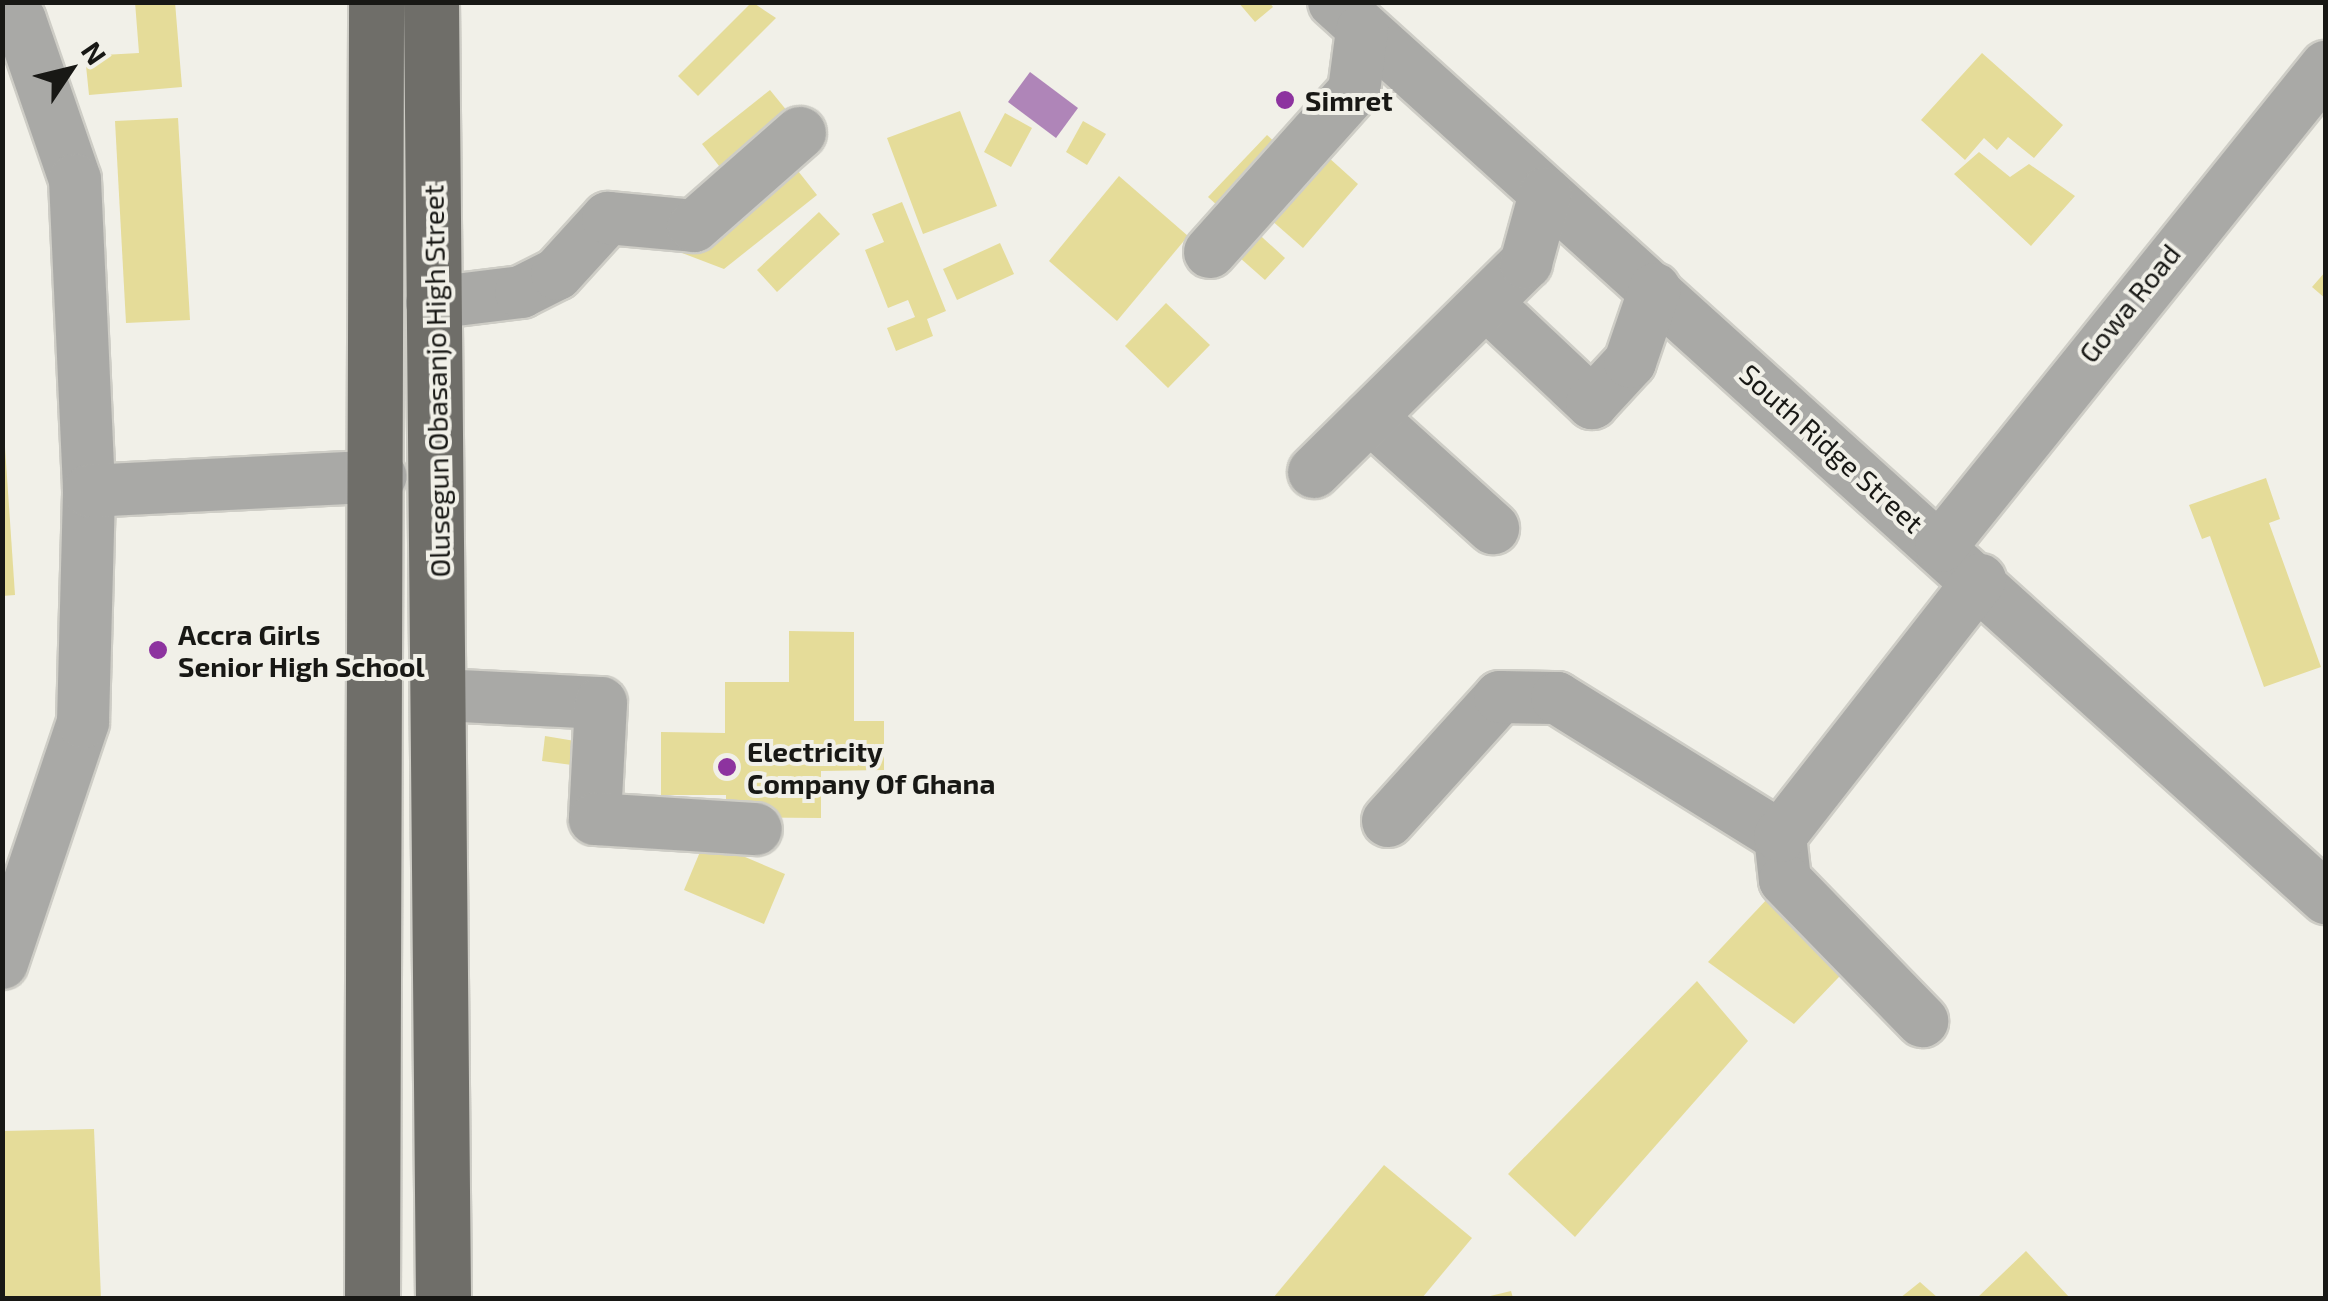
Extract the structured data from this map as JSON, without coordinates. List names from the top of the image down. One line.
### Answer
{"streets":{"main road":["Olusegun Obasanjo High Street"],"street":["Gowa Road","South Ridge Street"]},"crossings":[["Gowa Road","South Ridge Street"]],"places":["Simret","Accra Girls Senior High School","Electricity Company Of Ghana"],"north":"top right"}
